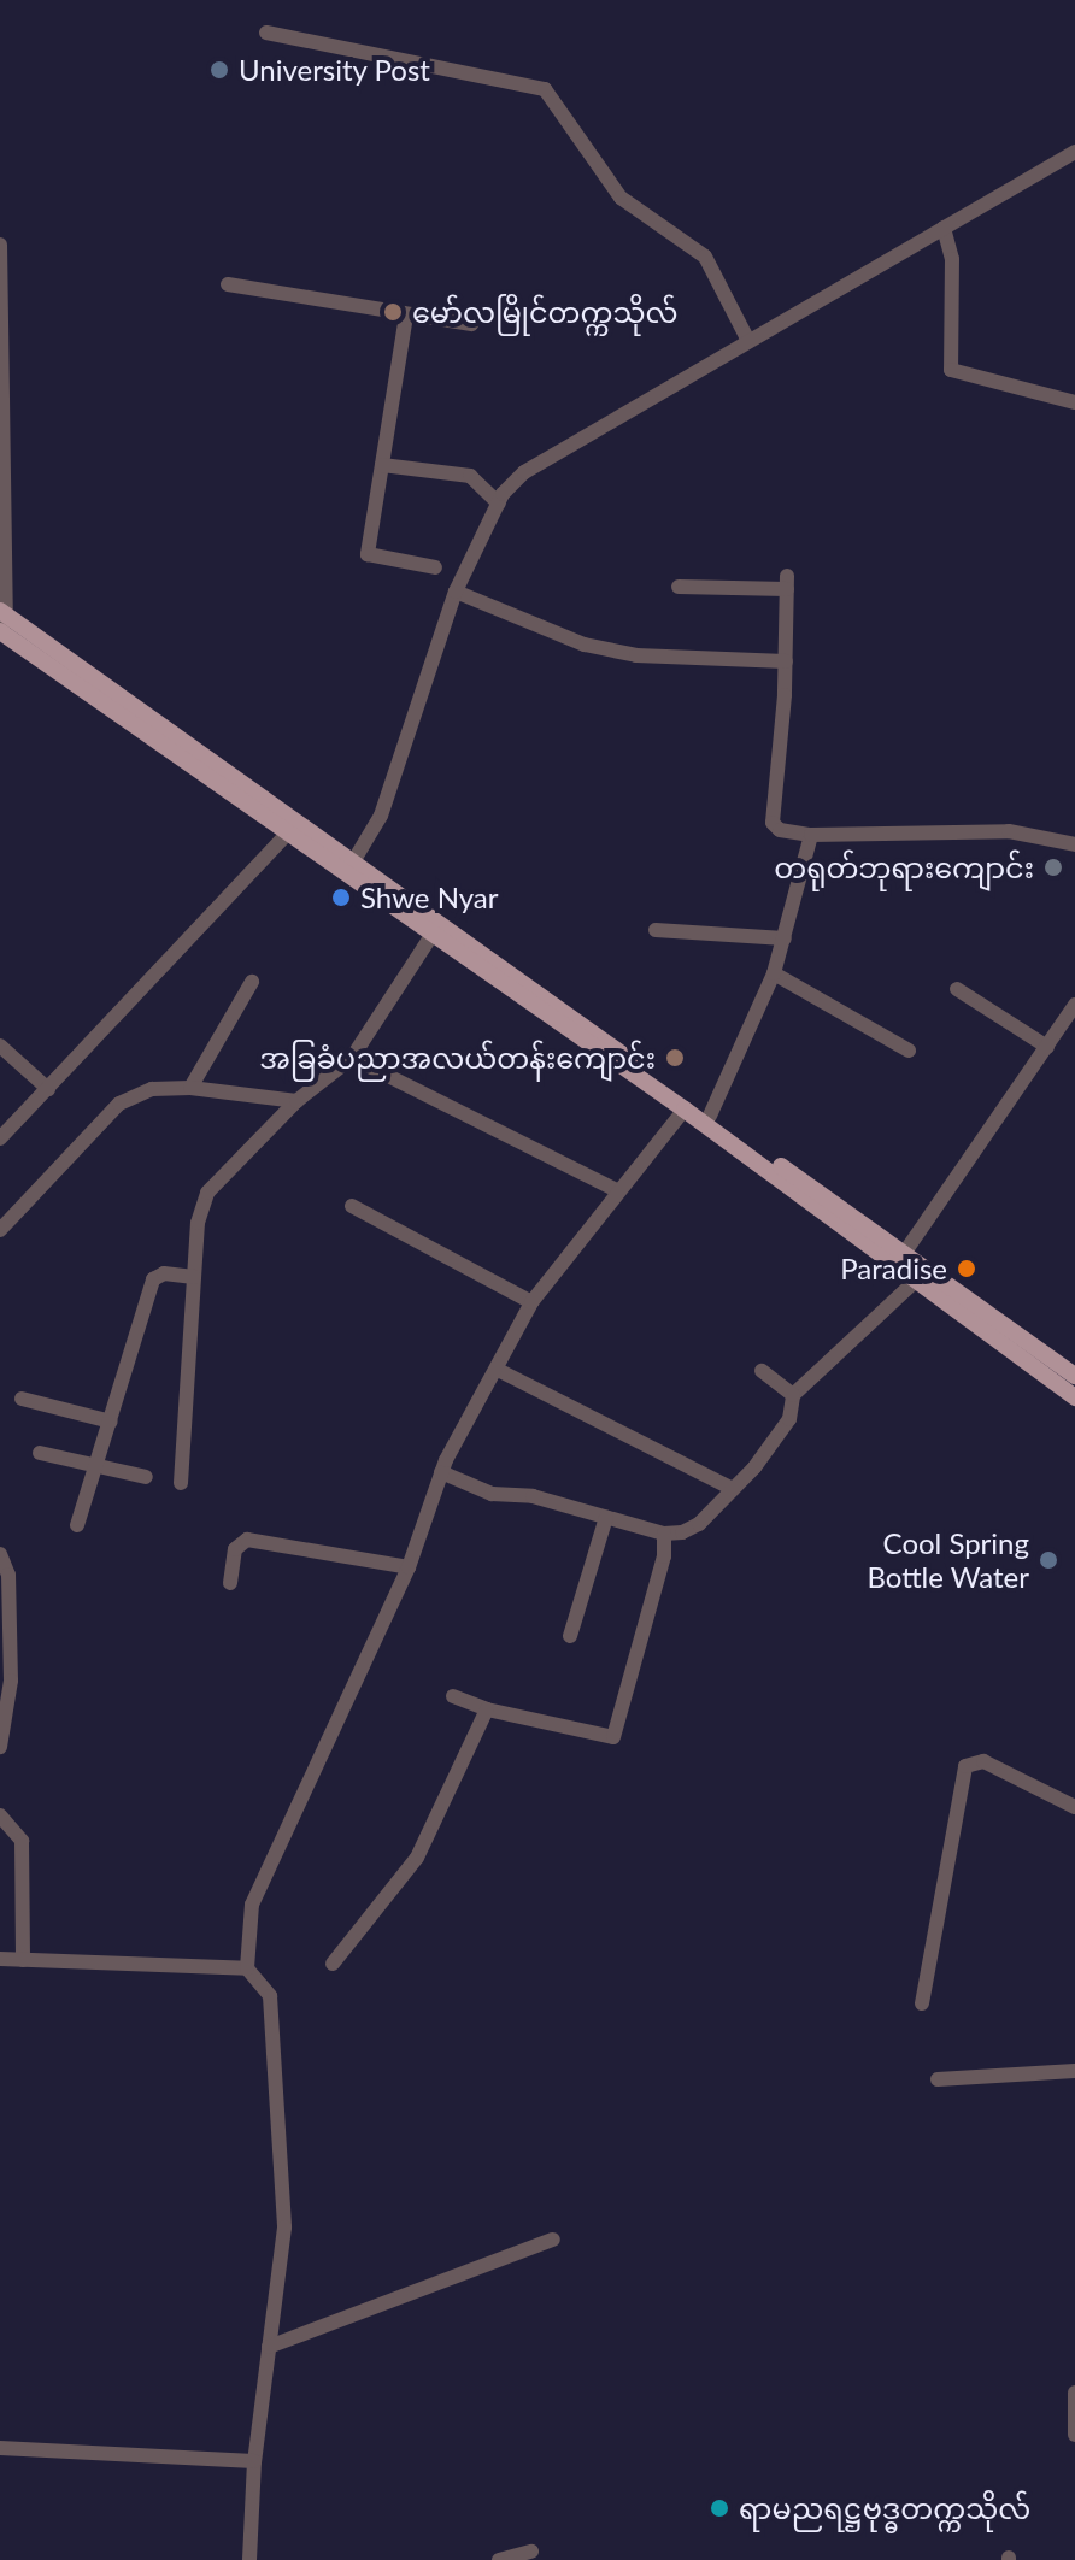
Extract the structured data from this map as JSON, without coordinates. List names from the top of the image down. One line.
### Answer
{"places":["University Post","မော်လမြိုင်တက္ကသိုလ်","တရုတ်ဘုရားကျောင်း","Shwe Nyar","အခြခံပညာအလယ်တန်းကျောင်း","Paradise","Cool Spring Bottle Water","ရာမညရဋ္ဌဗုဒ္ဓတက္ကသိုလ်"]}
